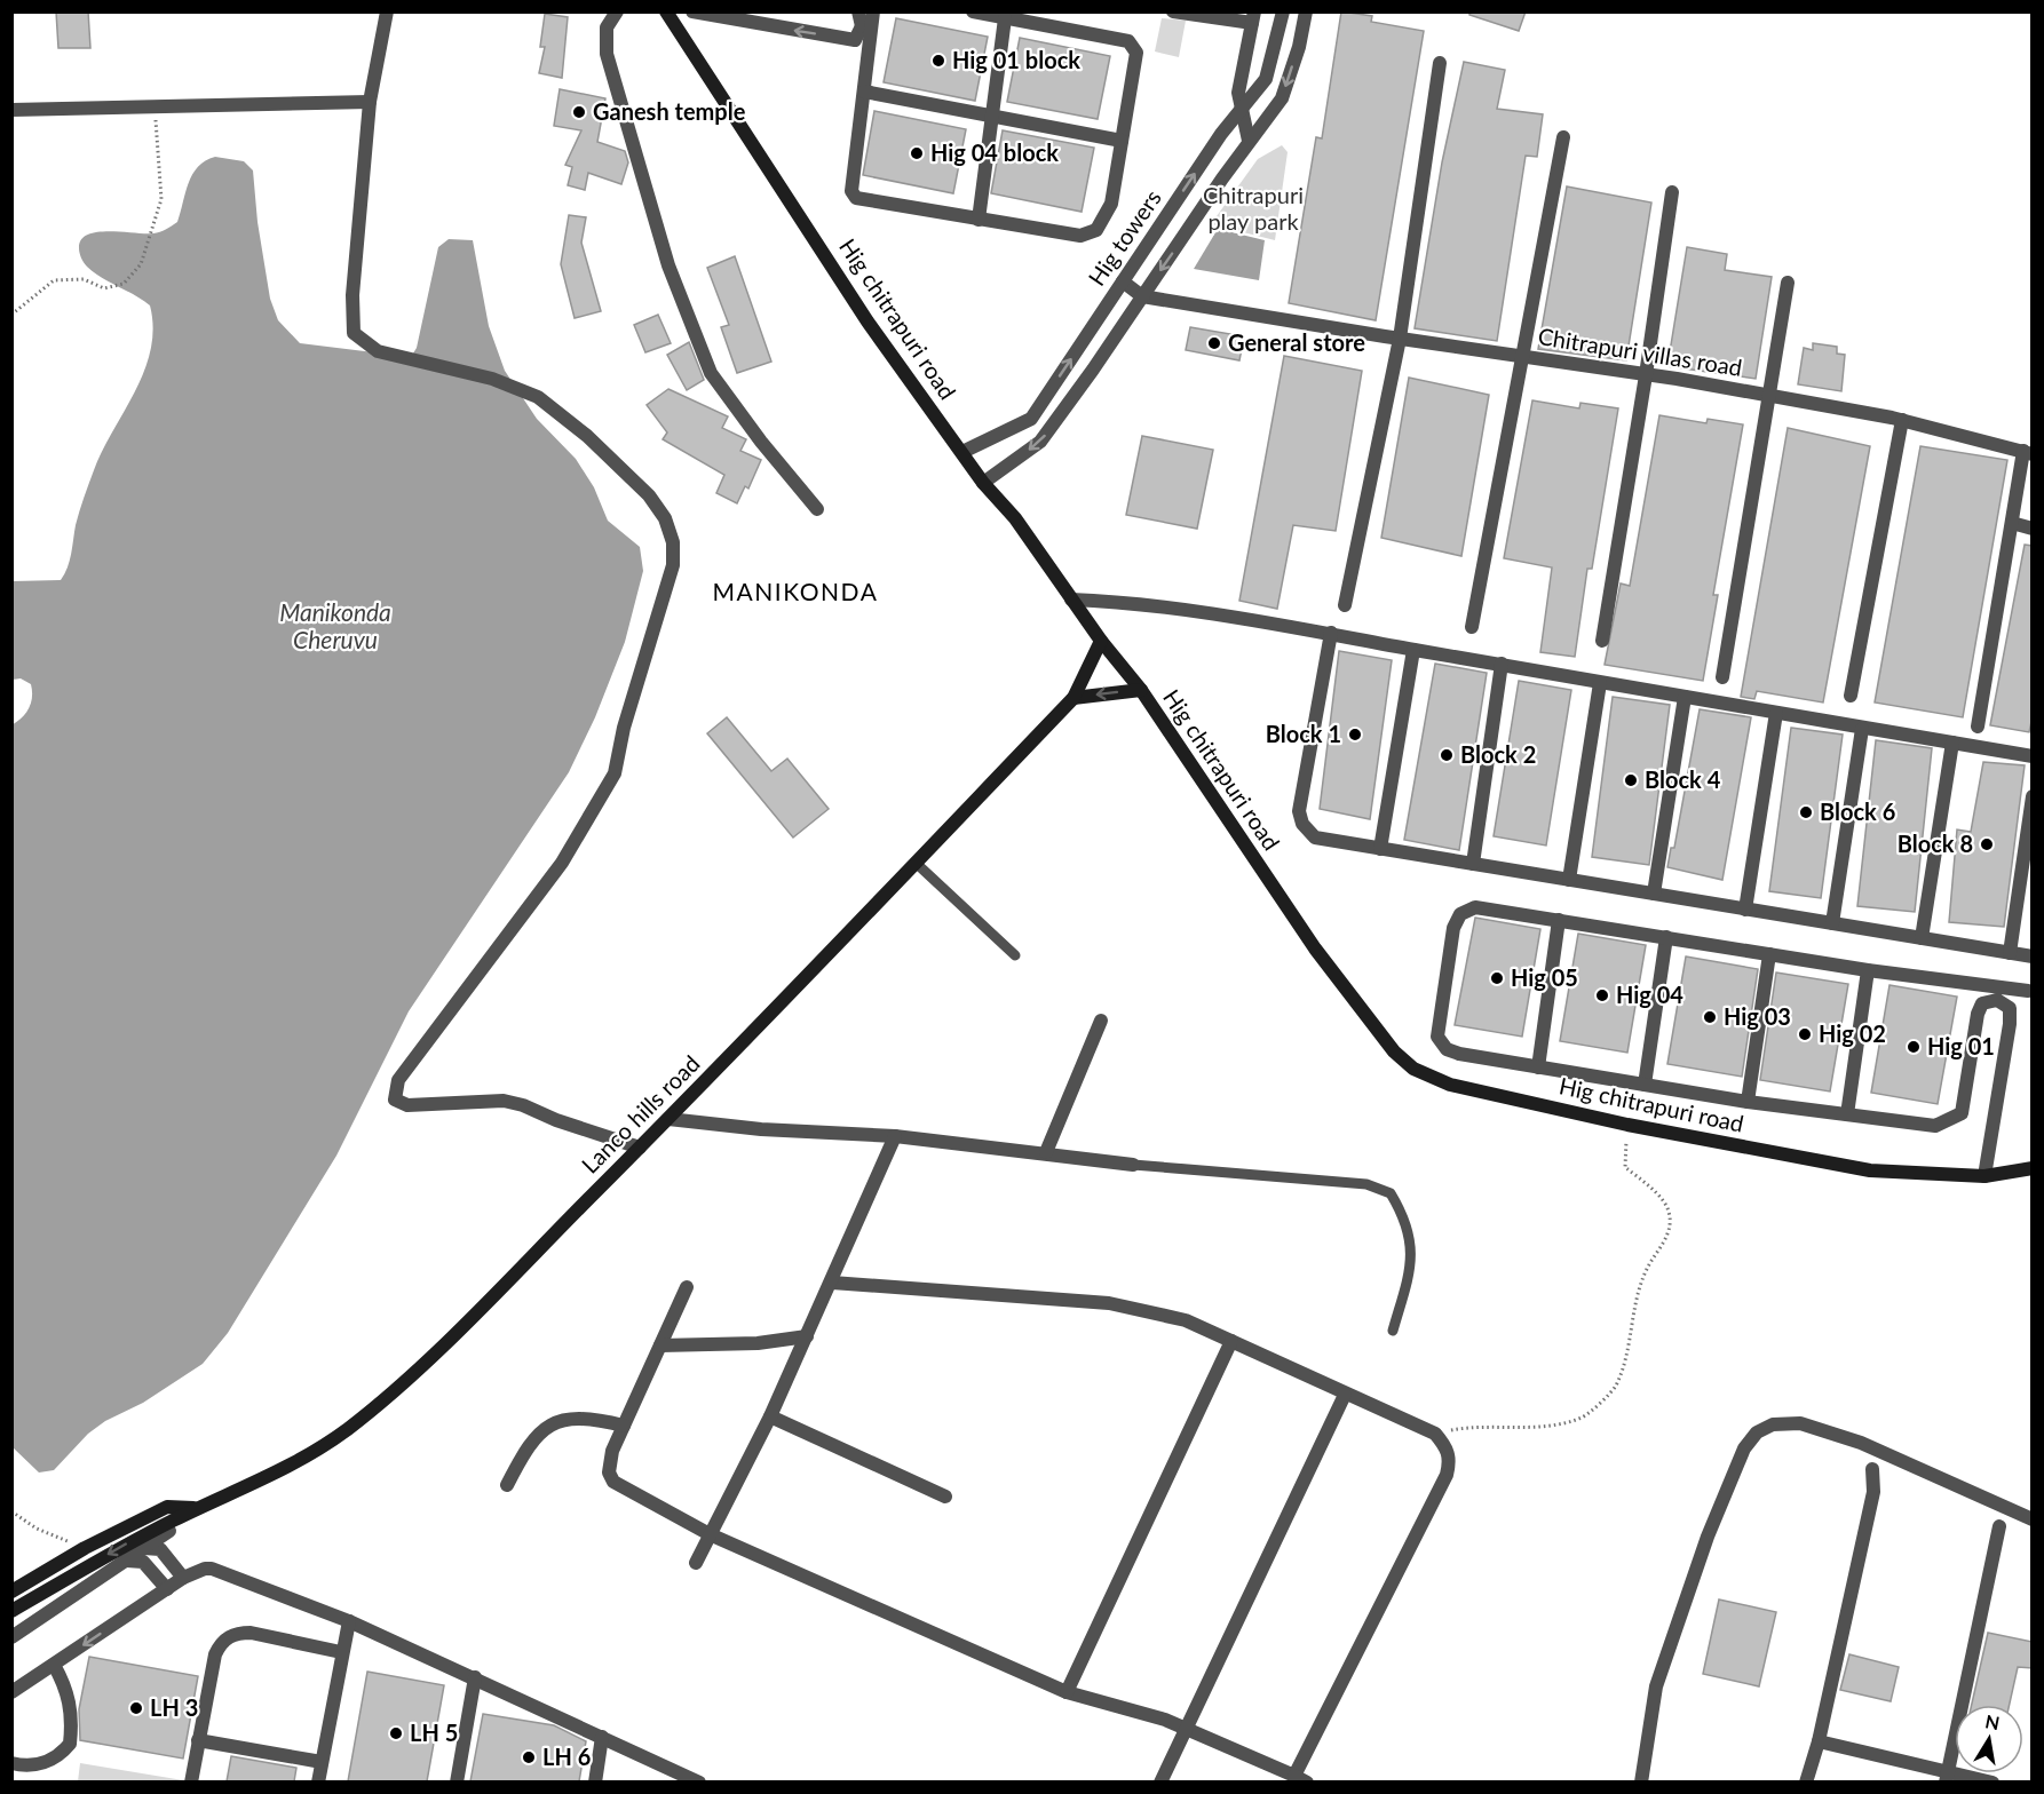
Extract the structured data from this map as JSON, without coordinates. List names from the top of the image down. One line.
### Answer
{"streets":{"street":["Hig towers","Hig chitrapuri road","Chitrapuri villas road","Lanco hills road"]},"crossings":[["Hig towers","Hig chitrapuri road"],["Hig chitrapuri road","Lanco hills road"]],"districts":["MANIKONDA"],"water":["Manikonda Cheruvu"],"parks":["Chitrapuri play park"],"places":["Hig 01 block","Ganesh temple","Hig 04 block","General store","Block 1","Block 2","Block 4","Block 6","Block 8","Hig 05","Hig 04","Hig 03","Hig 02","Hig 01","LH 3","LH 5","LH 6"],"north":"top"}
